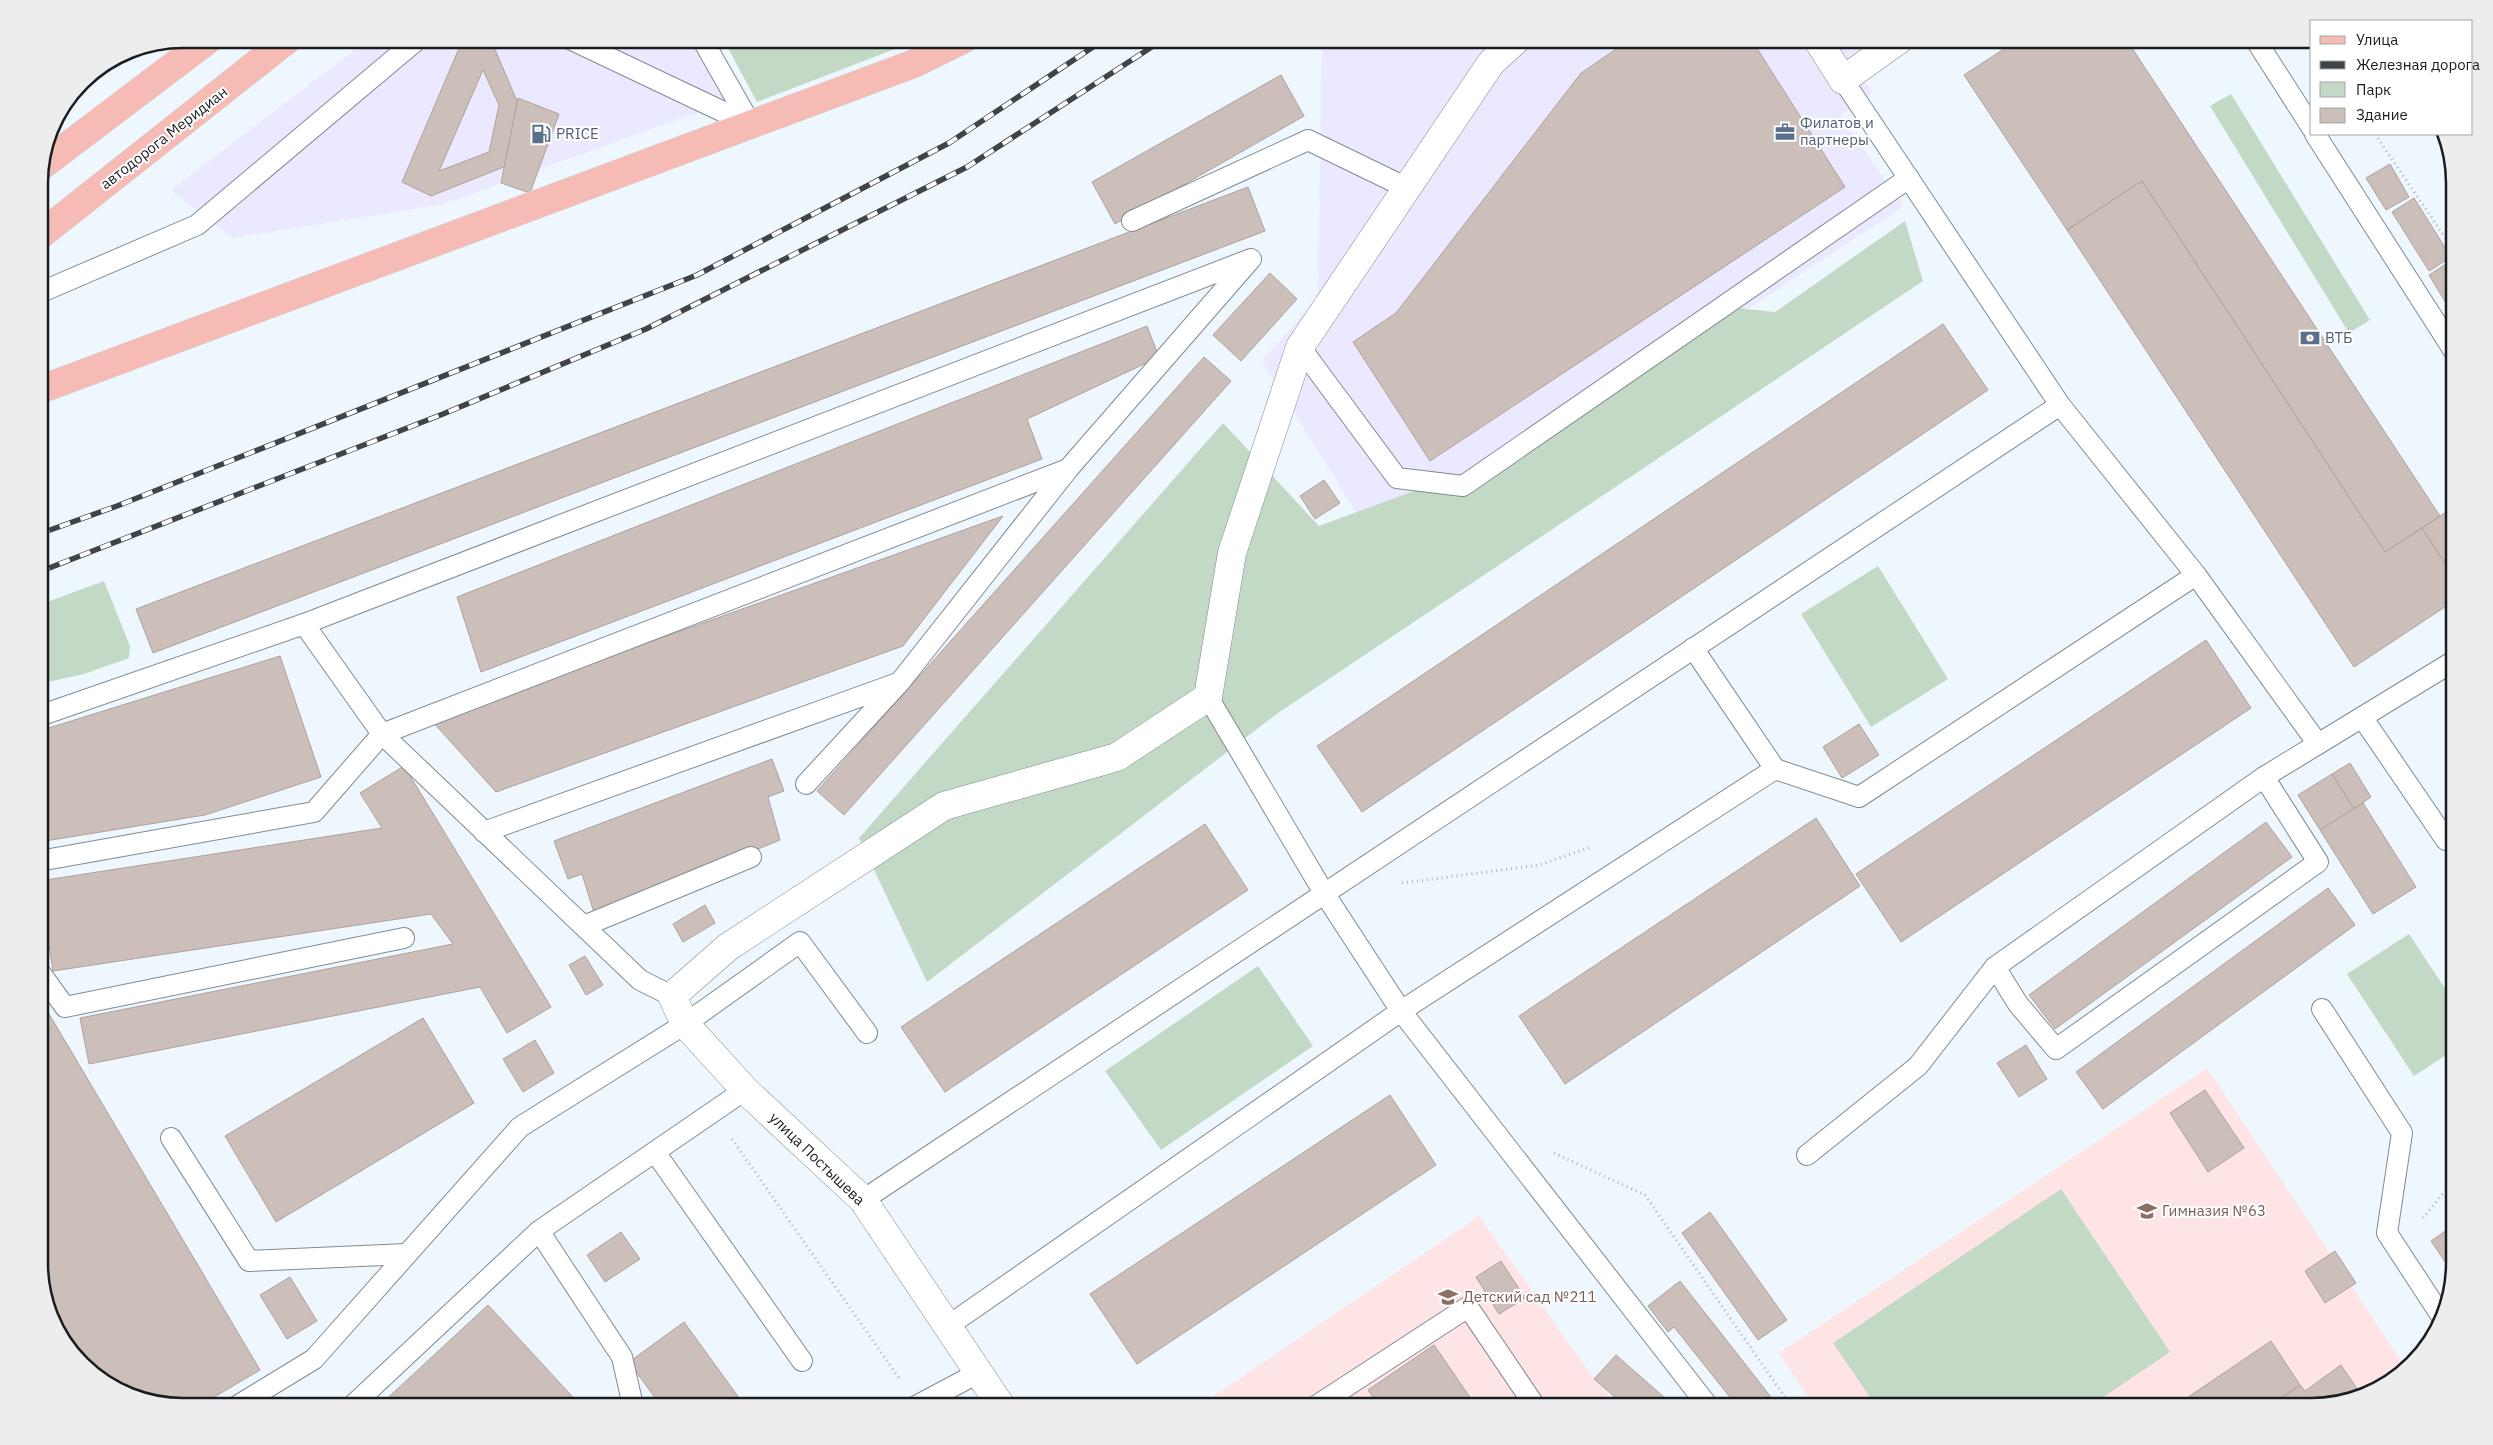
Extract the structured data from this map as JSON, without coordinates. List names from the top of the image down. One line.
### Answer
{"streets":{"main road":["автодорога Меридиан"],"street":["улица Постышева"]},"places":{"office":["Филатов и партнеры"],"fuel station":["PRICE"],"bank":["ВТБ"],"school or university":["Гимназия №63","Детский сад №211"]},"legend":["Улица","Железная дорога","Парк","Здание"]}
